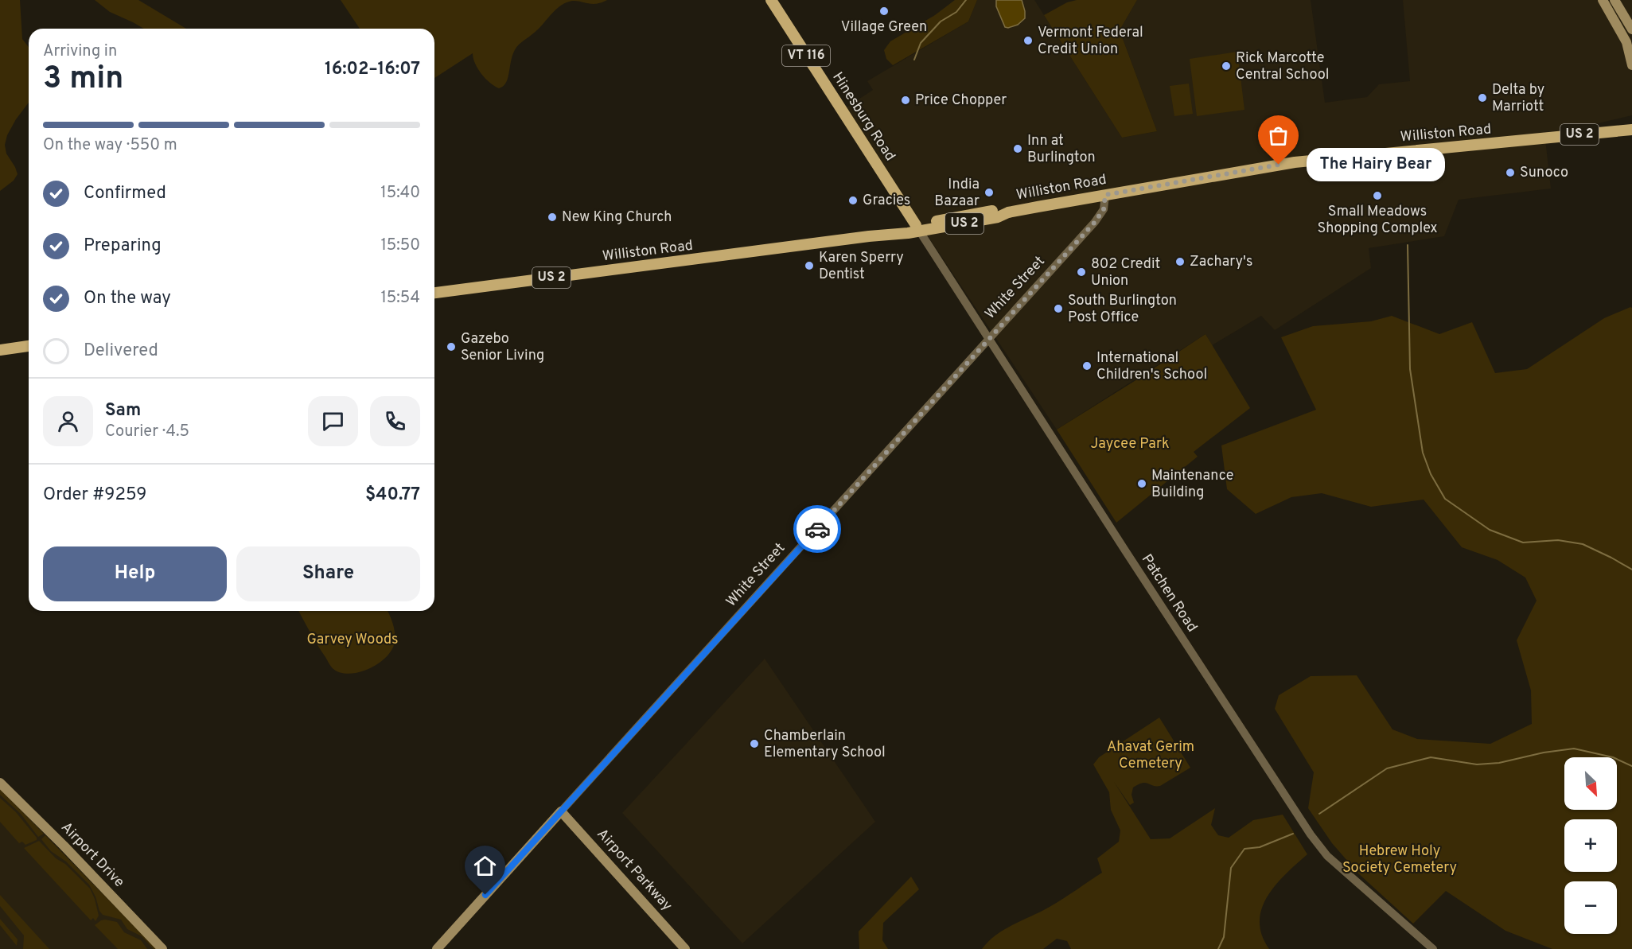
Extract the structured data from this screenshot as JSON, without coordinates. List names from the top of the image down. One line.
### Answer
{"streets":{"main road":["VT 116","Hinesburg Road","Williston Road","US 2","White Street","Airport Drive","Airport Parkway"],"street":["Patchen Road"]},"crossings":[["Hinesburg Road","Williston Road"],["Hinesburg Road","Patchen Road"],["Williston Road","White Street"],["Williston Road","Patchen Road"],["White Street","Patchen Road"],["White Street","Airport Parkway"]],"parks":["Jaycee Park","Garvey Woods","Ahavat Gerim Cemetery","Hebrew Holy Society Cemetery"],"places":["Village Green","Vermont Federal Credit Union","Rick Marcotte Central School","Delta by Marriott","Price Chopper","Inn at Burlington","The Hairy Bear","Sunoco","India Bazaar","Small Meadows Shopping Complex","Gracies","New King Church","Zachary's","Karen Sperry Dentist","802 Credit Union","South Burlington Post Office","Gazebo Senior Living","International Children's School","Maintenance Building","Chamberlain Elementary School"],"north":"bottom right","page":{"heading":["3 min","Arriving in","16:02–16:07"],"panel":["Sam","Courier · 4.5","Order #9259","$40.77"],"bar":"On the way · 550 m","bubble":"The Hairy Bear","list":[["Confirmed","15:40"],["Preparing","15:50"],["On the way","15:54"],"Delivered"],"buttons":["Help","Share"],"map_buttons":["+","−"]}}
